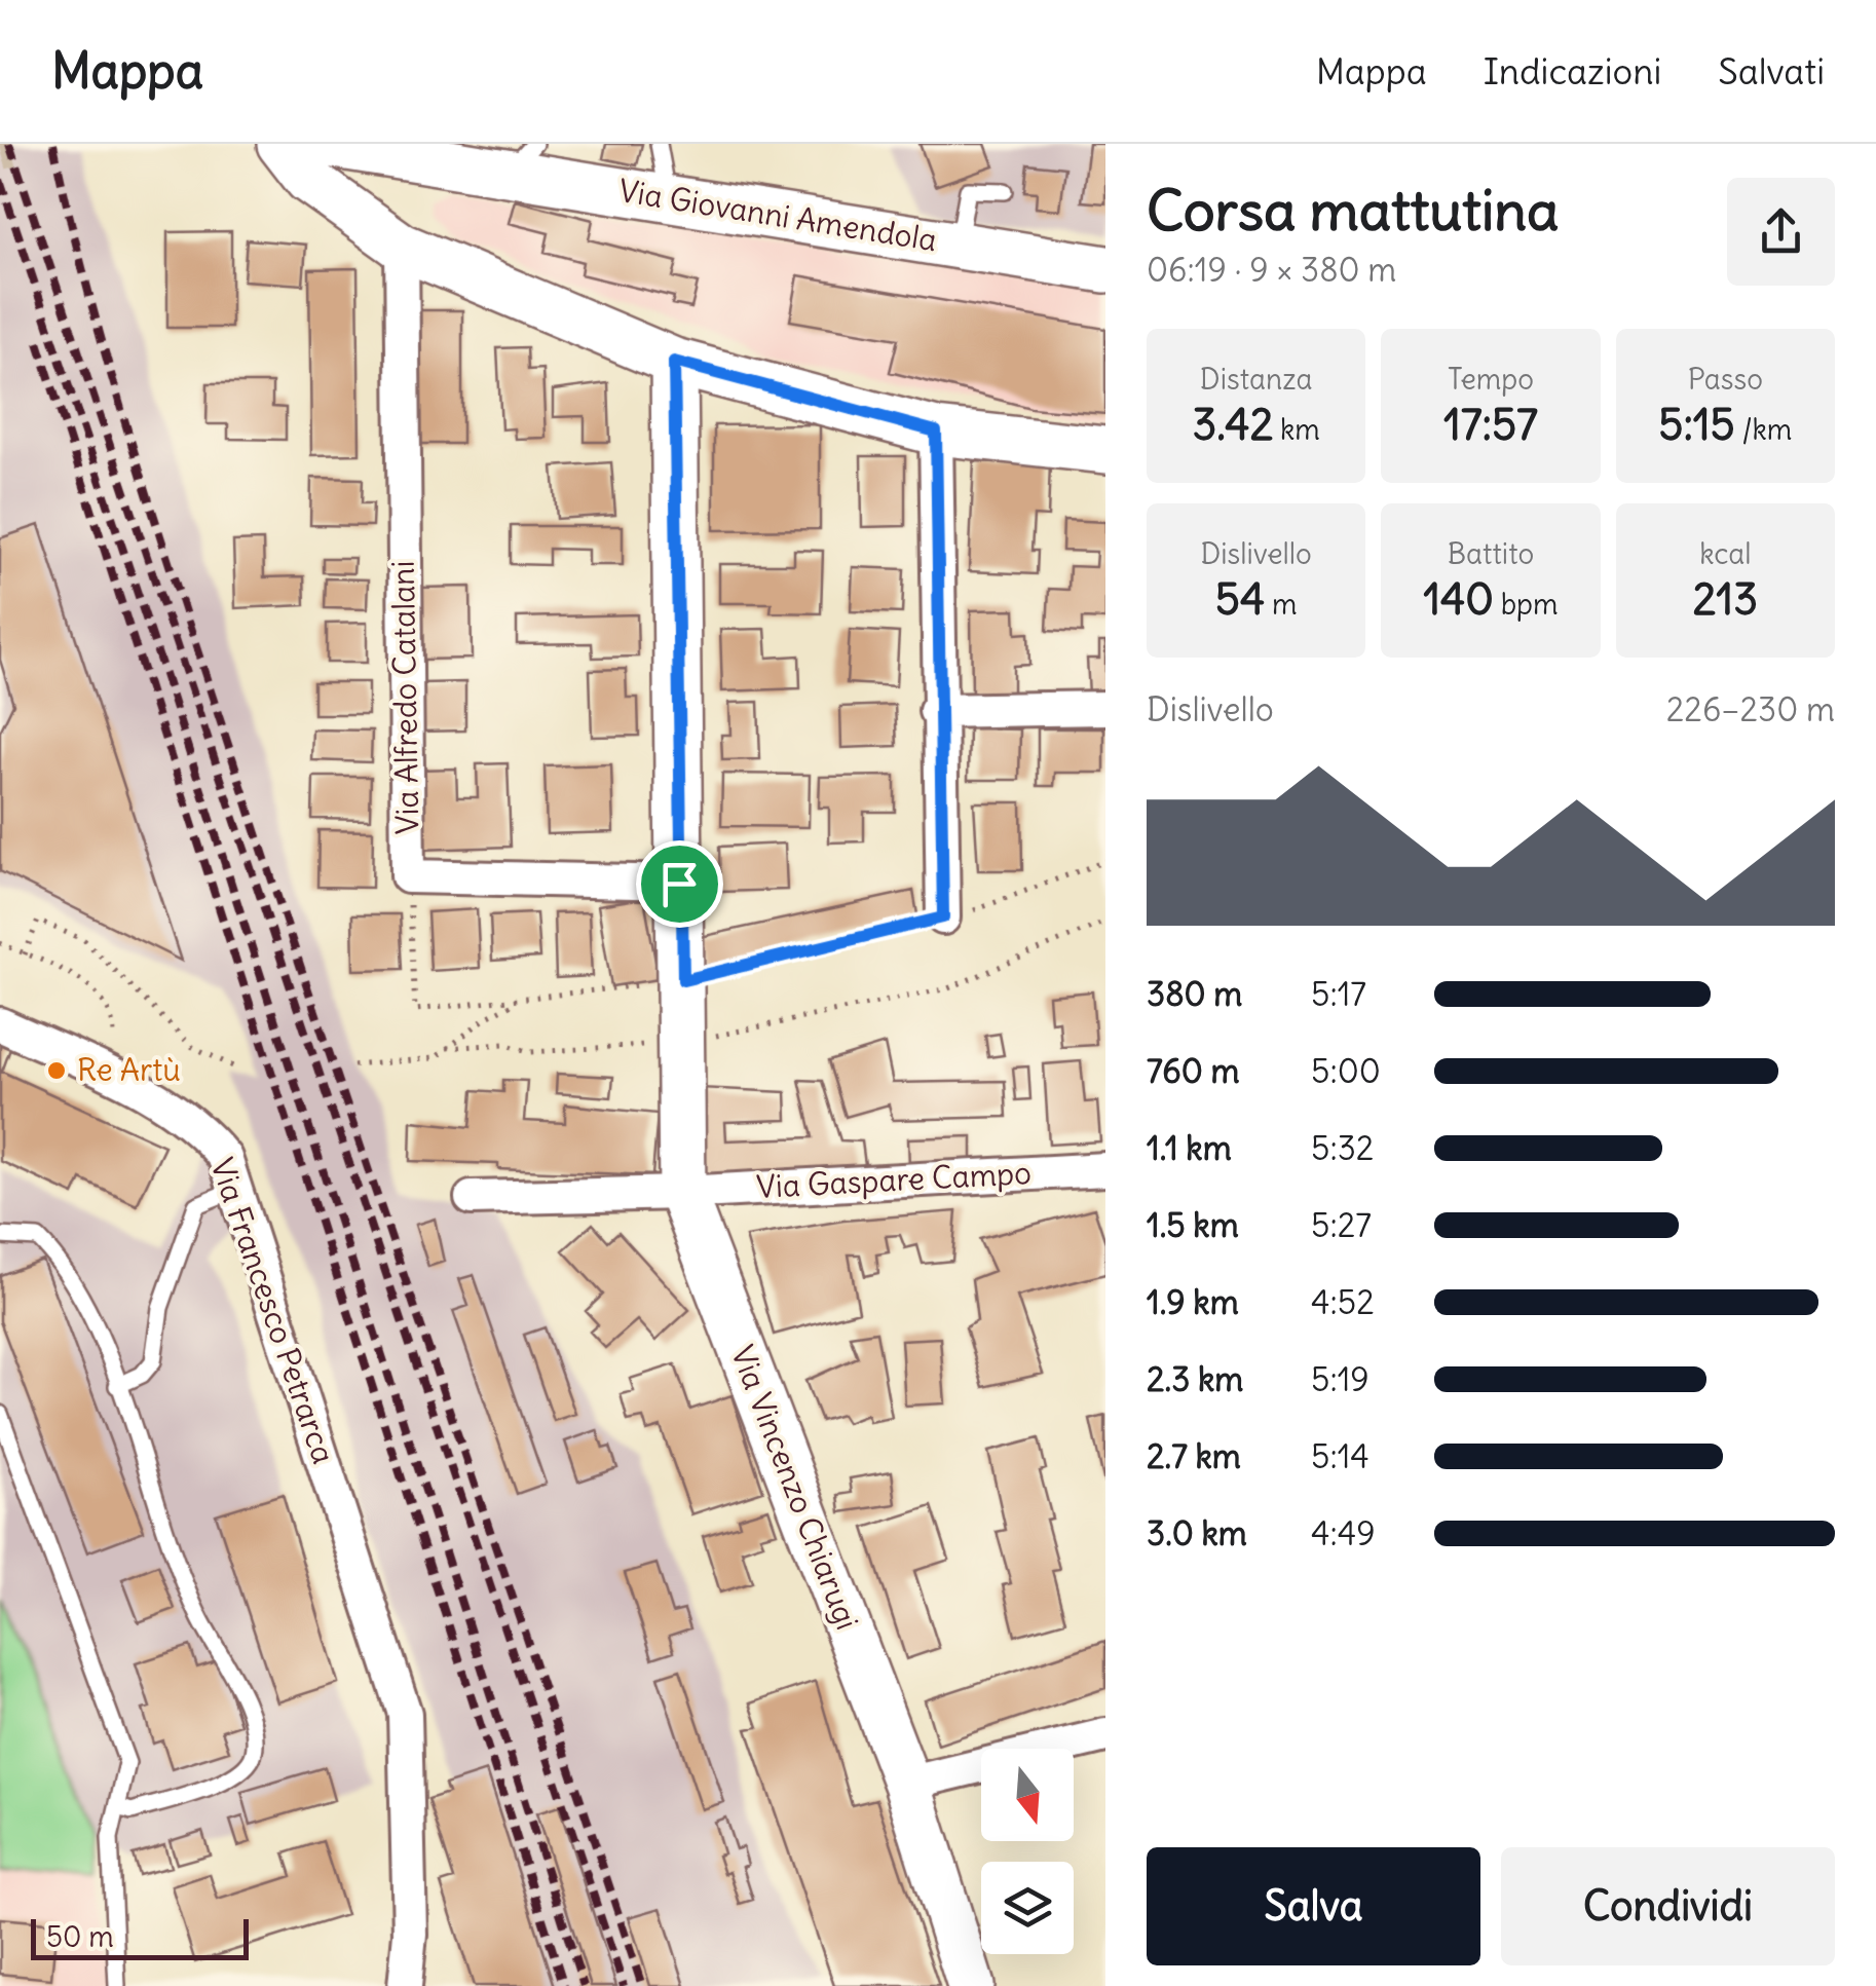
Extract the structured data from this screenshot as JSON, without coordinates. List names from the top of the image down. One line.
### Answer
{"streets":{"street":["Via Giovanni Amendola","Via Alfredo Catalani","Via Gaspare Campo","Via Francesco Petrarca","Via Vincenzo Chiarugi"]},"crossings":[["Via Gaspare Campo","Via Vincenzo Chiarugi"]],"places":["Re Artù"],"scale_bar":"50 m","north":"bottom","page":{"header":"Mappa","nav":["Mappa","Indicazioni","Salvati"],"heading":["Corsa mattutina","06:19 · 9 × 380 m"],"stats":[["Distanza","3.42 km"],["Tempo","17:57"],["Passo","5:15 /km"],["Dislivello","54 m"],["Battito","140 bpm"],["kcal","213"]],"chart":["Dislivello","226–230 m"],"list":[{"name":"380 m","note":"5:17"},{"name":"760 m","note":"5:00"},{"name":"1.1 km","note":"5:32"},{"name":"1.5 km","note":"5:27"},{"name":"1.9 km","note":"4:52"},{"name":"2.3 km","note":"5:19"},{"name":"2.7 km","note":"5:14"},{"name":"3.0 km","note":"4:49"}],"buttons":["Salva","Condividi"],"scale":"50 m"}}
